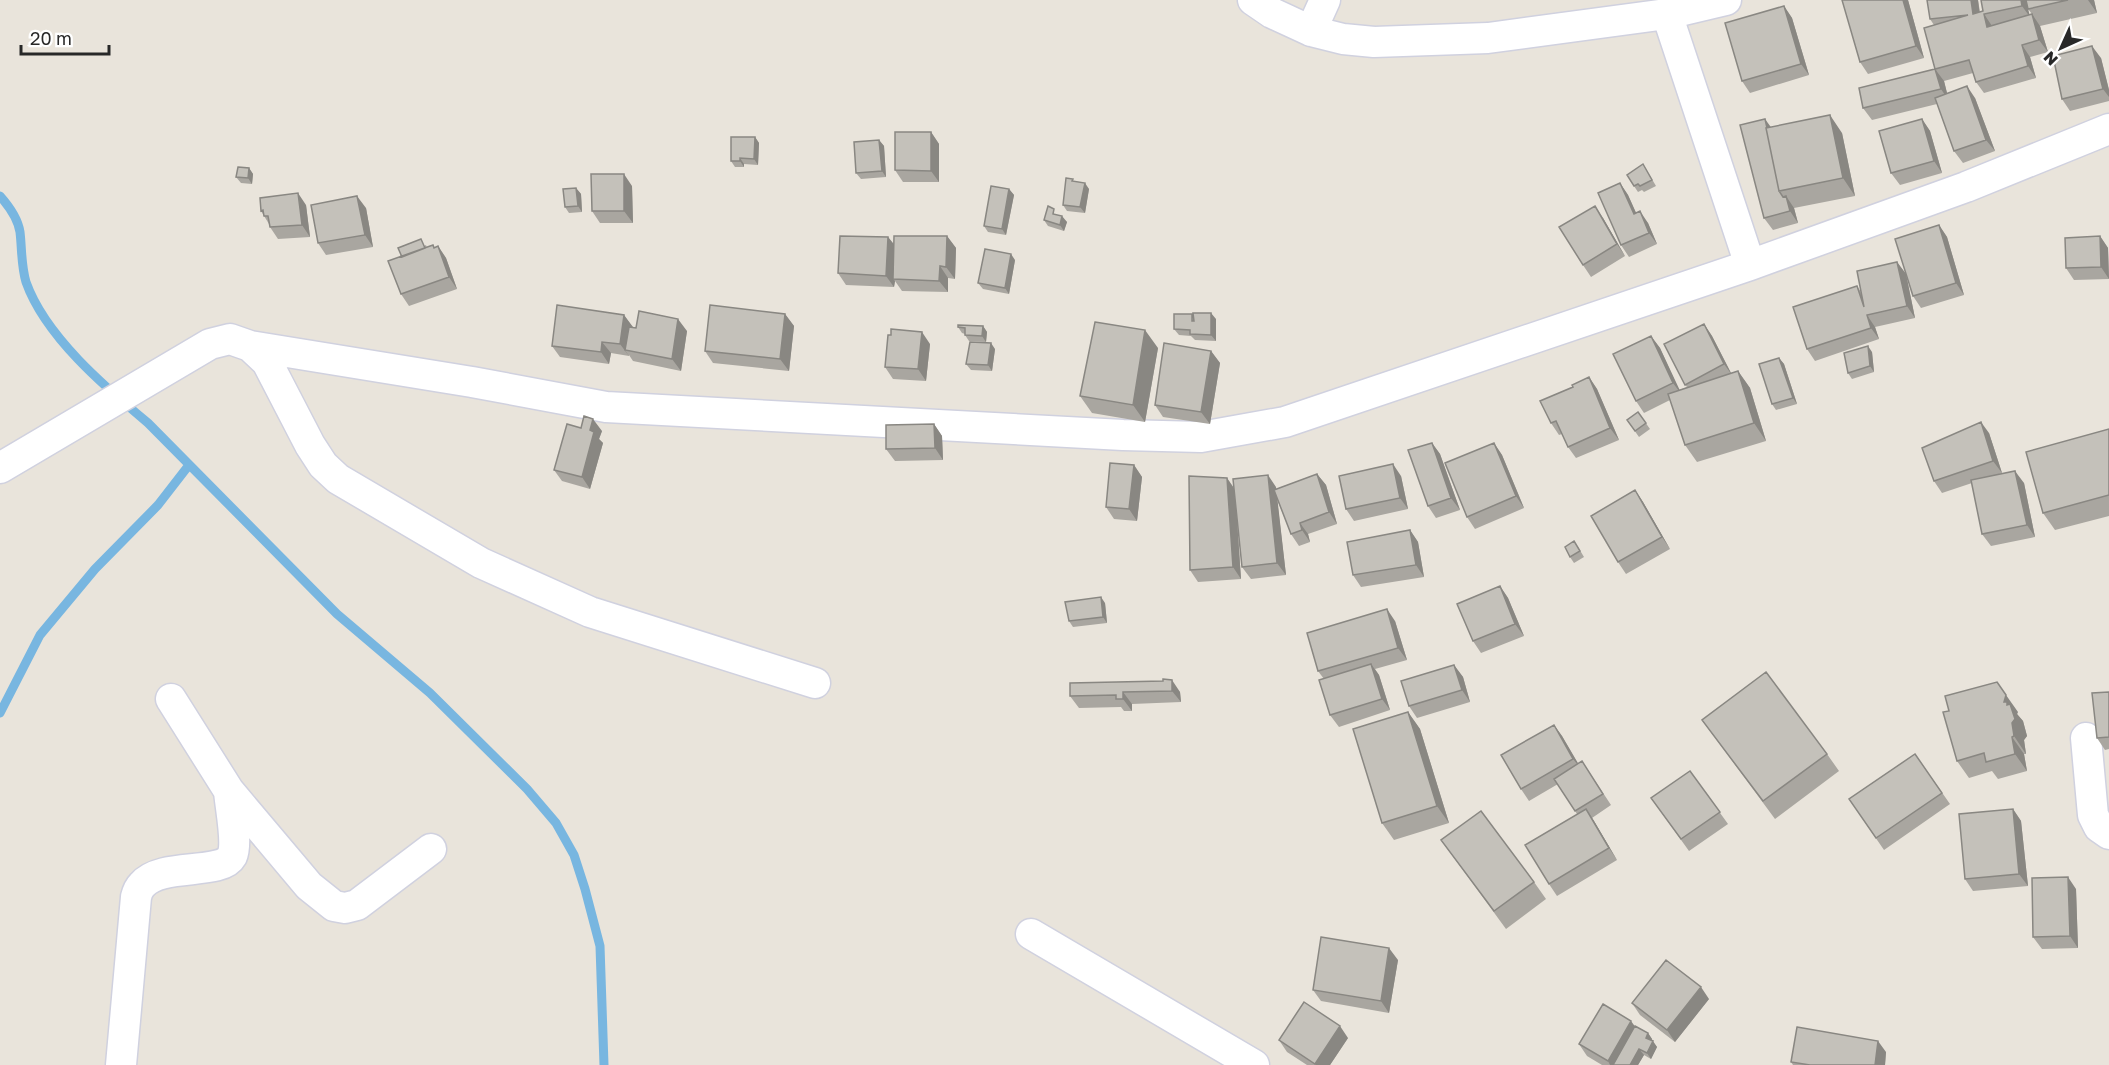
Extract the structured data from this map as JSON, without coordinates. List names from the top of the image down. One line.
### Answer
{"scale_bar":"20 m","north":"bottom left"}
